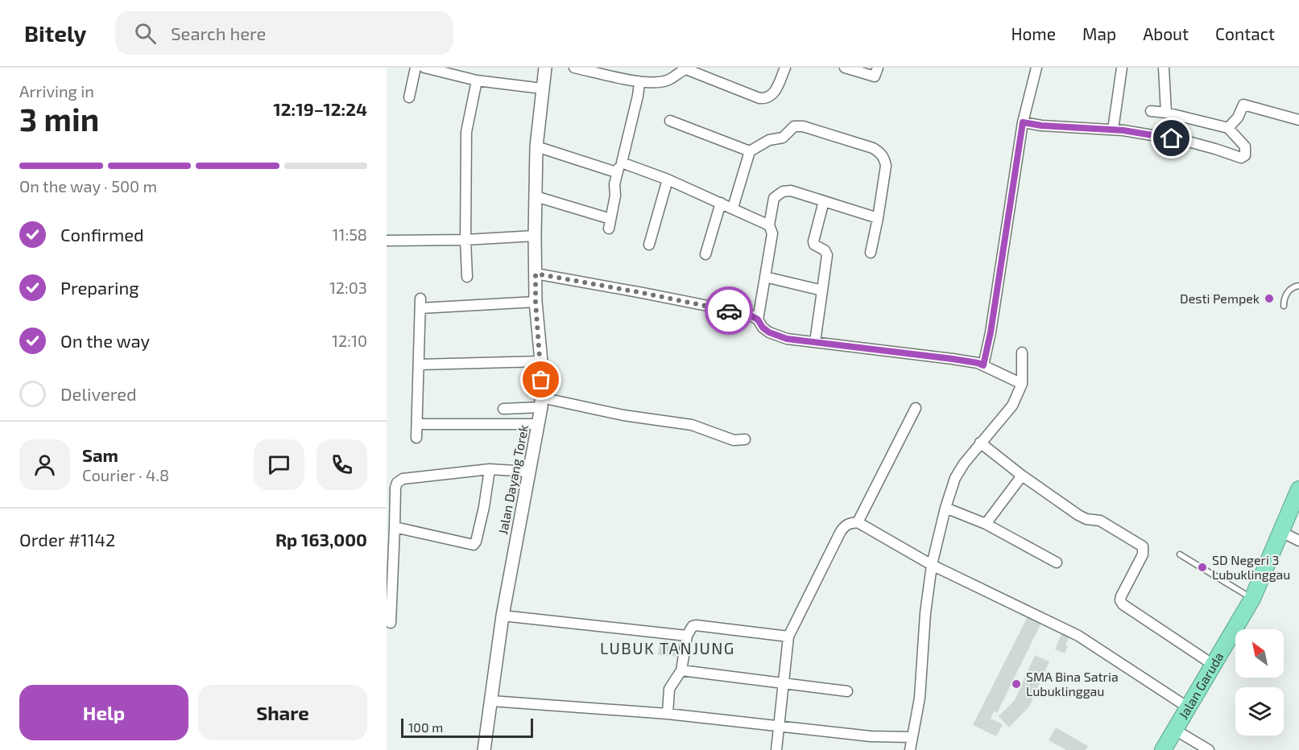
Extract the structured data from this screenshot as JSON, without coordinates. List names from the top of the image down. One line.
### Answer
{"streets":{"highway":["Jalan Garuda"],"street":["Jalan Dayang Torek"]},"districts":["LUBUK TANJUNG"],"places":["Desti Pempek","SD Negeri 3 Lubuklinggau","SMA Bina Satria Lubuklinggau"],"scale_bar":"100 m","north":"top left","page":{"header":"Bitely","search":"Search here","nav":["Home","Map","About","Contact"],"heading":["3 min","Arriving in","12:19–12:24"],"panel":["Sam","Courier · 4.8","Order #1142","Rp 163,000"],"bar":"On the way · 500 m","list":[["Confirmed","11:58"],["Preparing","12:03"],["On the way","12:10"],"Delivered"],"buttons":["Help","Share"],"scale":"100 m"}}
